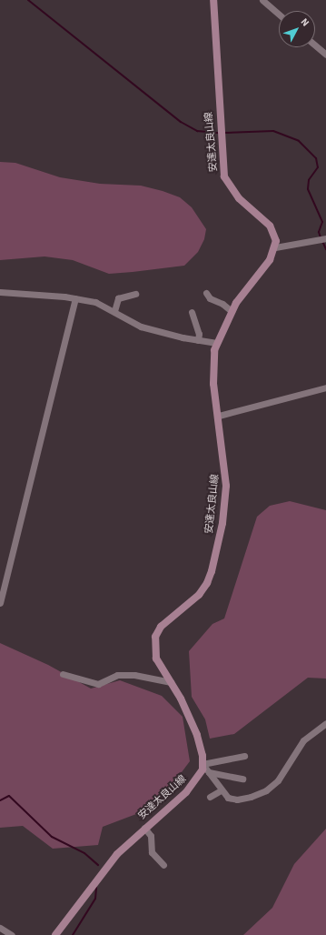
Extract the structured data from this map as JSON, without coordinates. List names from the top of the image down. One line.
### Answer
{"streets":{"main road":["安達太良山線"]},"north":"top right"}
